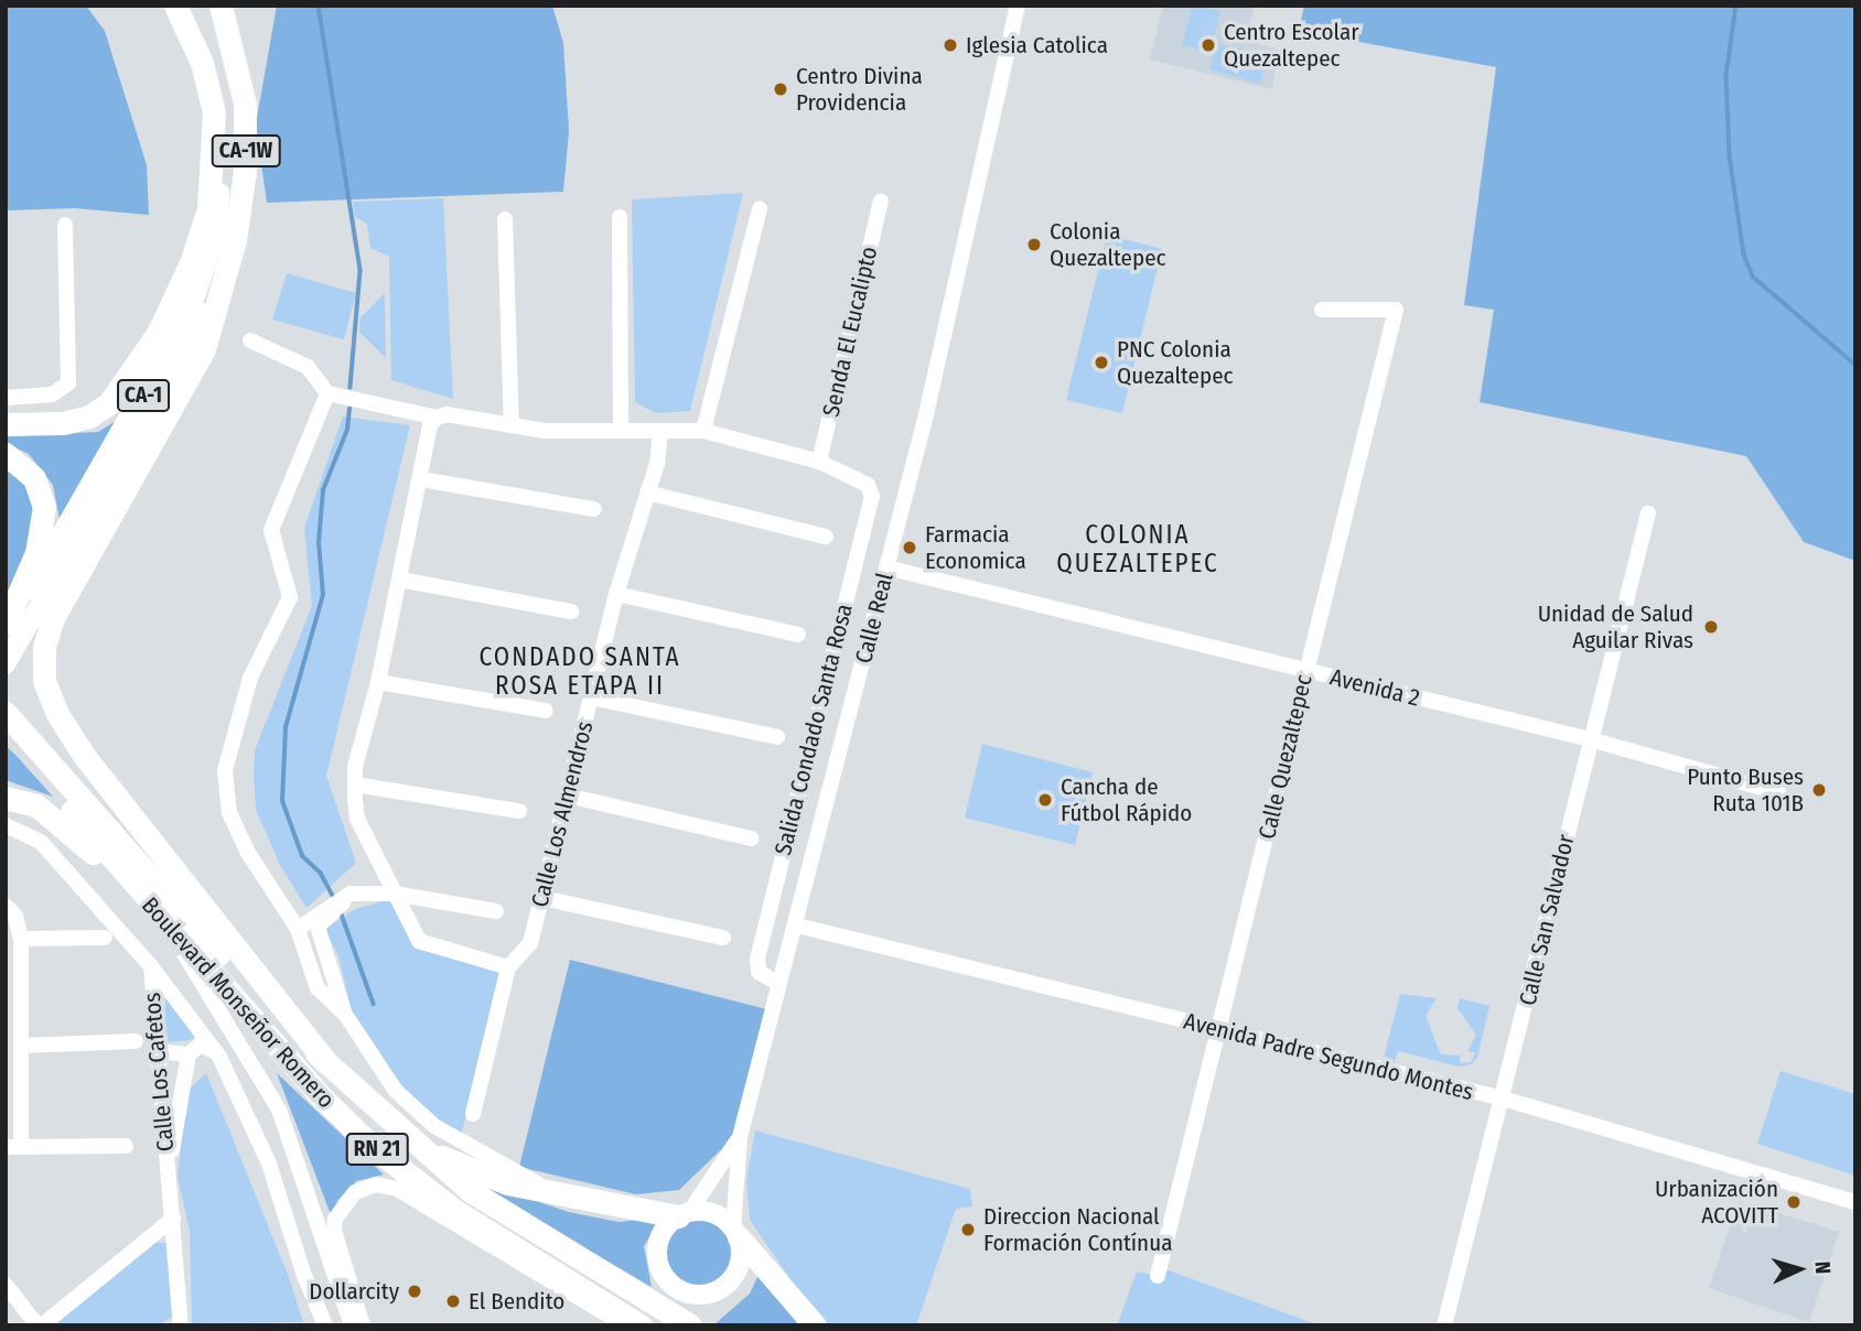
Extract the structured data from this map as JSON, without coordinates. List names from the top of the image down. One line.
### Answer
{"streets":{"highway":["CA-1W","Boulevard Monseñor Romero","RN 21"],"main road":["CA-1"],"street":["Senda El Eucalipto","Calle Real","Avenida 2","Salida Condado Santa Rosa","Calle Quezaltepec","Calle Los Almendros","Calle San Salvador","Avenida Padre Segundo Montes","Calle Los Cafetos"]},"crossings":[["CA-1W","CA-1"],["Senda El Eucalipto","Salida Condado Santa Rosa"],["Calle Real","Avenida 2"],["Calle Real","Salida Condado Santa Rosa"],["Calle Real","Avenida Padre Segundo Montes"],["Avenida 2","Calle Quezaltepec"],["Avenida 2","Calle San Salvador"],["Calle Quezaltepec","Avenida Padre Segundo Montes"],["Calle San Salvador","Avenida Padre Segundo Montes"]],"districts":["COLONIA QUEZALTEPEC","CONDADO SANTA ROSA ETAPA II"],"places":["Iglesia Catolica","Centro Escolar Quezaltepec","Centro Divina Providencia","Colonia Quezaltepec","PNC Colonia Quezaltepec","Farmacia Economica","Unidad de Salud Aguilar Rivas","Punto Buses Ruta 101B","Cancha de Fútbol Rápido","Urbanización ACOVITT","Direccion Nacional Formación Contínua","Dollarcity","El Bendito"],"north":"right"}
